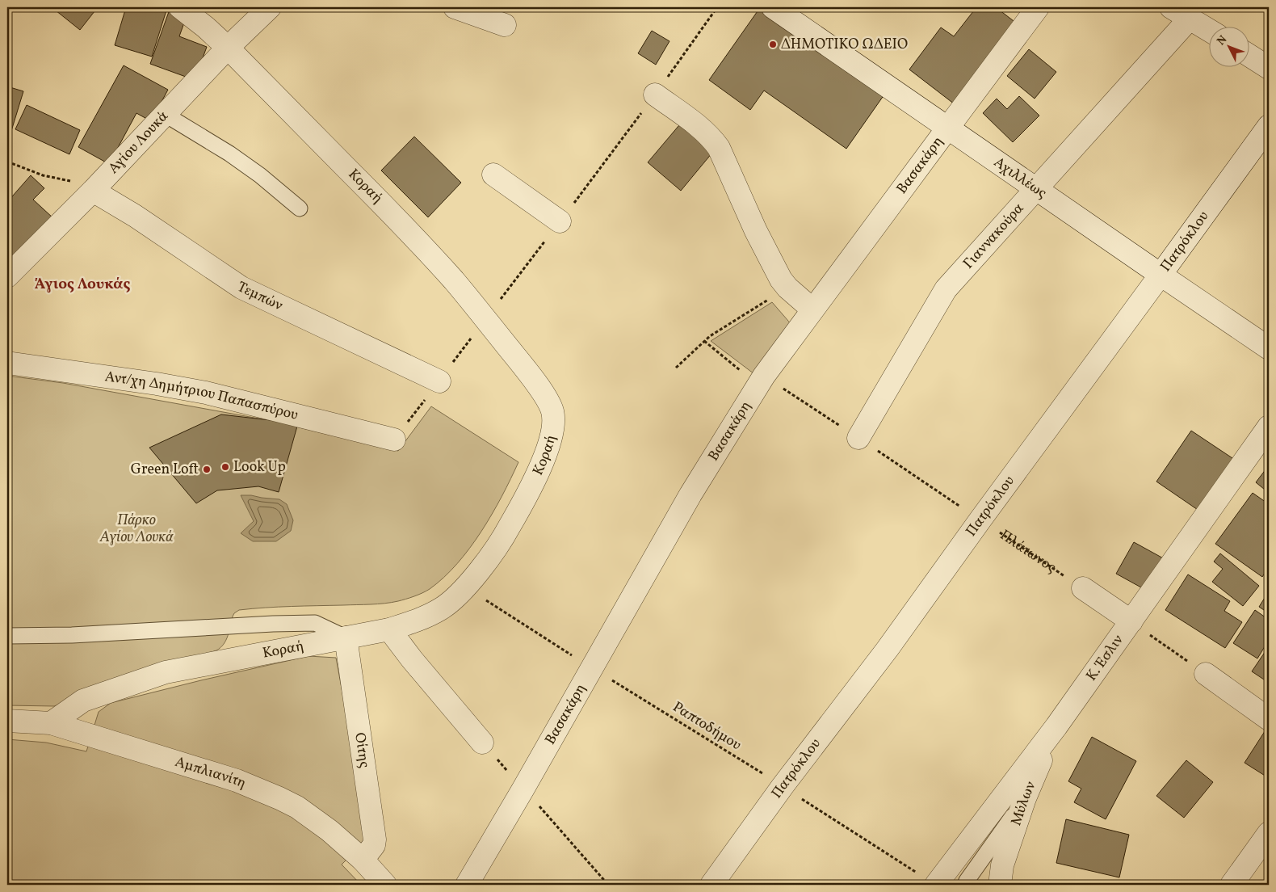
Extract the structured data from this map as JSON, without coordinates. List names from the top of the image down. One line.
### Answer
{"streets":{"street":["Αγίου Λουκά","Βασακάρη","Αχιλλέως","Κοραή","Γιαννακούρα","Πατρόκλου","Τεμπών","Αντ/χη Δημήτριου Παπασπύρου","K. Έσλιν","Οίτης","Αμπλιανίτη","Μύλων"],"path":["Πλάτωνος","Ραπτοδήμου"]},"crossings":[["Αγίου Λουκά","Κοραή"],["Αγίου Λουκά","Τεμπών"],["Βασακάρη","Αχιλλέως"],["Βασακάρη","Πλάτωνος"],["Βασακάρη","Ραπτοδήμου"],["Αχιλλέως","Γιαννακούρα"],["Αχιλλέως","Πατρόκλου"],["Κοραή","Ραπτοδήμου"],["Κοραή","Οίτης"],["Κοραή","Αμπλιανίτη"],["Γιαννακούρα","Πλάτωνος"],["Πατρόκλου","Πλάτωνος"],["Πατρόκλου","Ραπτοδήμου"],["K. Έσλιν","Ραπτοδήμου"],["K. Έσλιν","Μύλων"],["Οίτης","Αμπλιανίτη"]],"districts":["Άγιος Λουκάς"],"parks":["Πάρκο Αγίου Λουκά"],"places":["ΔΗΜΟΤΙΚΟ ΩΔΕΙΟ","Look Up","Green Loft"],"north":"top left"}
